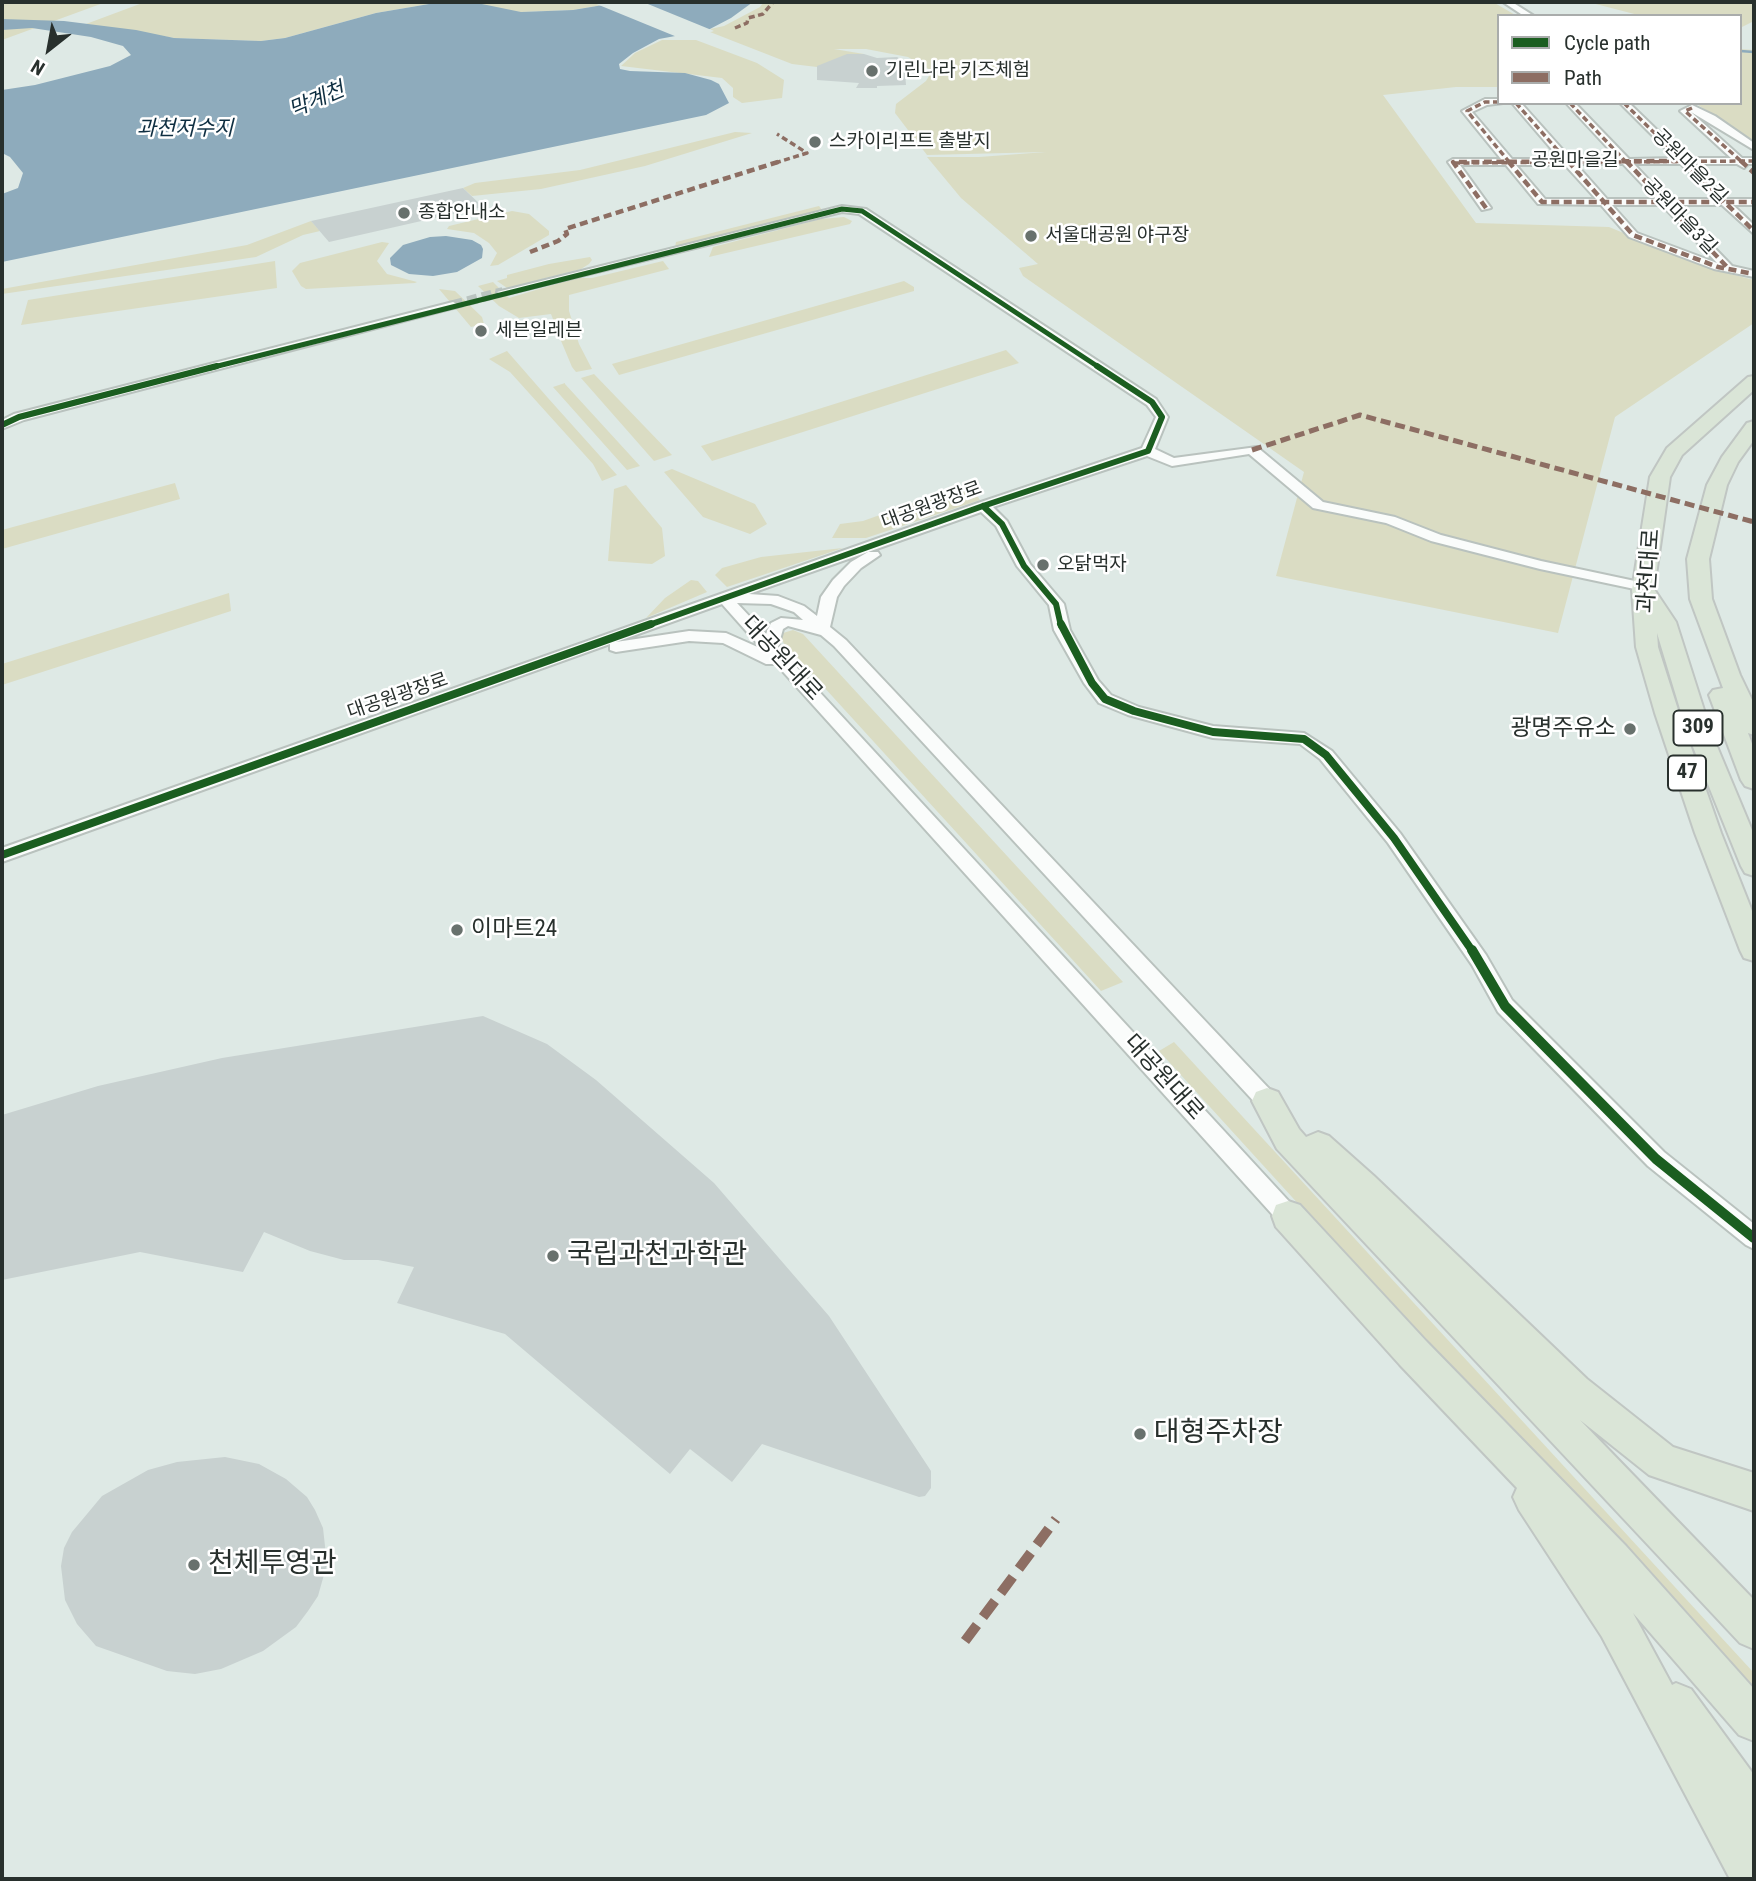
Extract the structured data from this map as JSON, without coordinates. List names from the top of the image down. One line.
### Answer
{"streets":{"highway":["과천대로","309","47"],"street":["공원마을길","공원마을2길","공원마을3길","대공원광장로","대공원대로"]},"crossings":[["공원마을길","공원마을2길"],["공원마을길","공원마을3길"],["대공원광장로","대공원대로"],["과천대로","309"]],"water":["막계천","과천저수지"],"places":["기린나라 키즈체험","스카이리프트 출발지","종합안내소","서울대공원 야구장","세븐일레븐","오닭먹자","광명주유소","이마트24","국립과천과학관","대형주차장","천체투영관"],"legend":["Cycle path","Path"],"north":"bottom left"}
